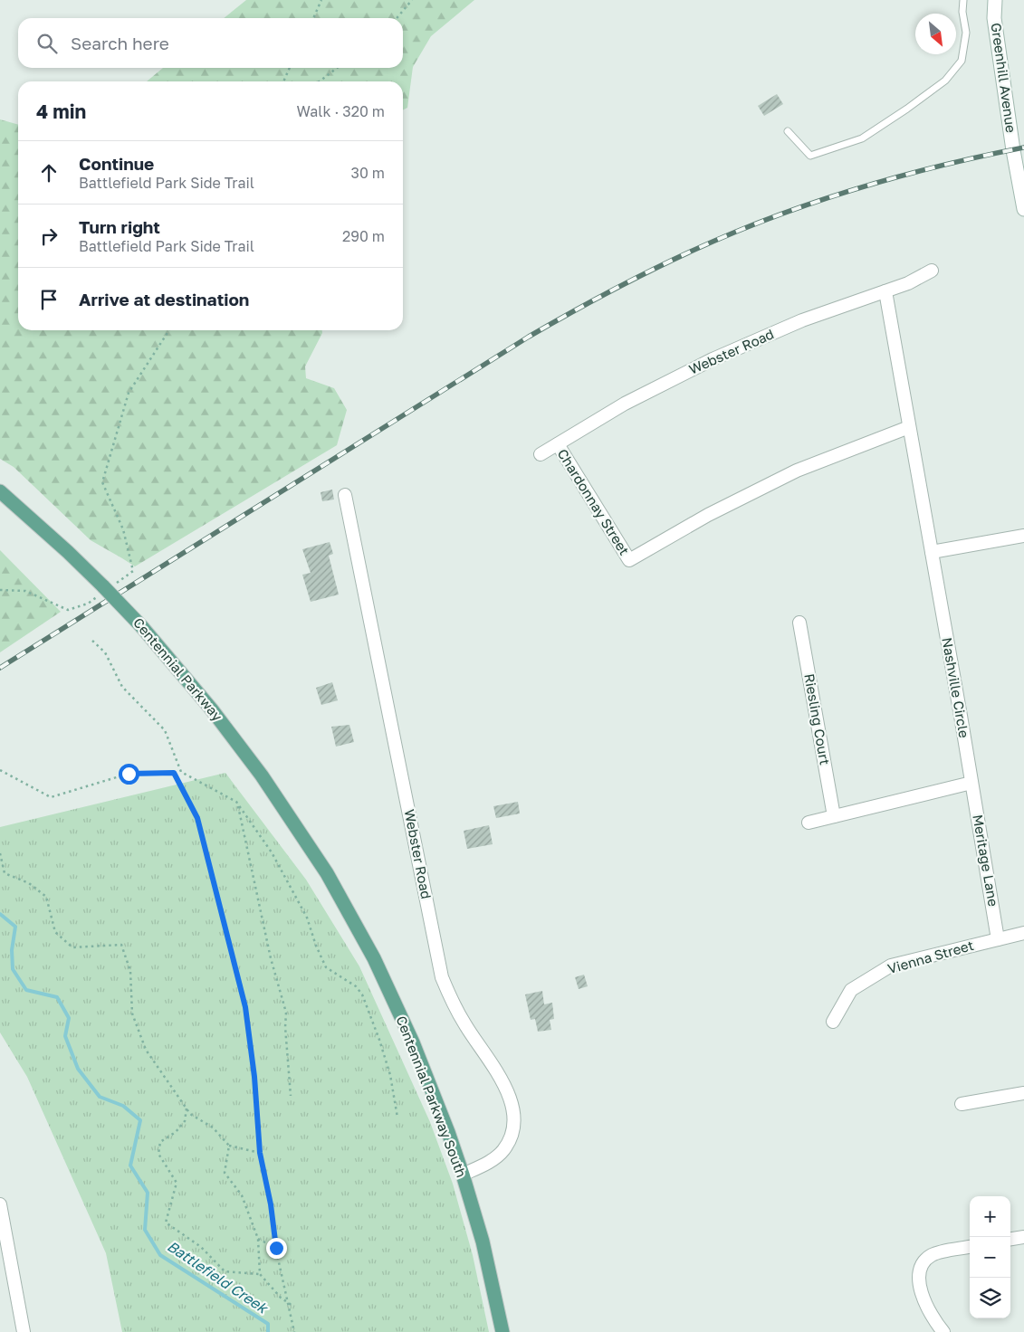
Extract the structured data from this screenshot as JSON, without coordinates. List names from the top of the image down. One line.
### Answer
{"streets":{"main road":["Centennial Parkway","Centennial Parkway South"],"street":["Greenhill Avenue","Webster Road","Chardonnay Street","Nashville Circle","Riesling Court","Meritage Lane","Vienna Street"]},"crossings":[["Webster Road","Chardonnay Street"],["Webster Road","Nashville Circle"],["Webster Road","Centennial Parkway South"],["Chardonnay Street","Nashville Circle"],["Centennial Parkway","Centennial Parkway South"],["Nashville Circle","Meritage Lane"],["Meritage Lane","Vienna Street"]],"water":["Battlefield Creek"],"north":"bottom right","page":{"search":"Search here","heading":["4 min","Walk · 320 m"],"list":[["Continue","Battlefield Park Side Trail","30 m"],["Turn right","Battlefield Park Side Trail","290 m"],"Arrive at destination"],"map_buttons":["+","−"]}}
